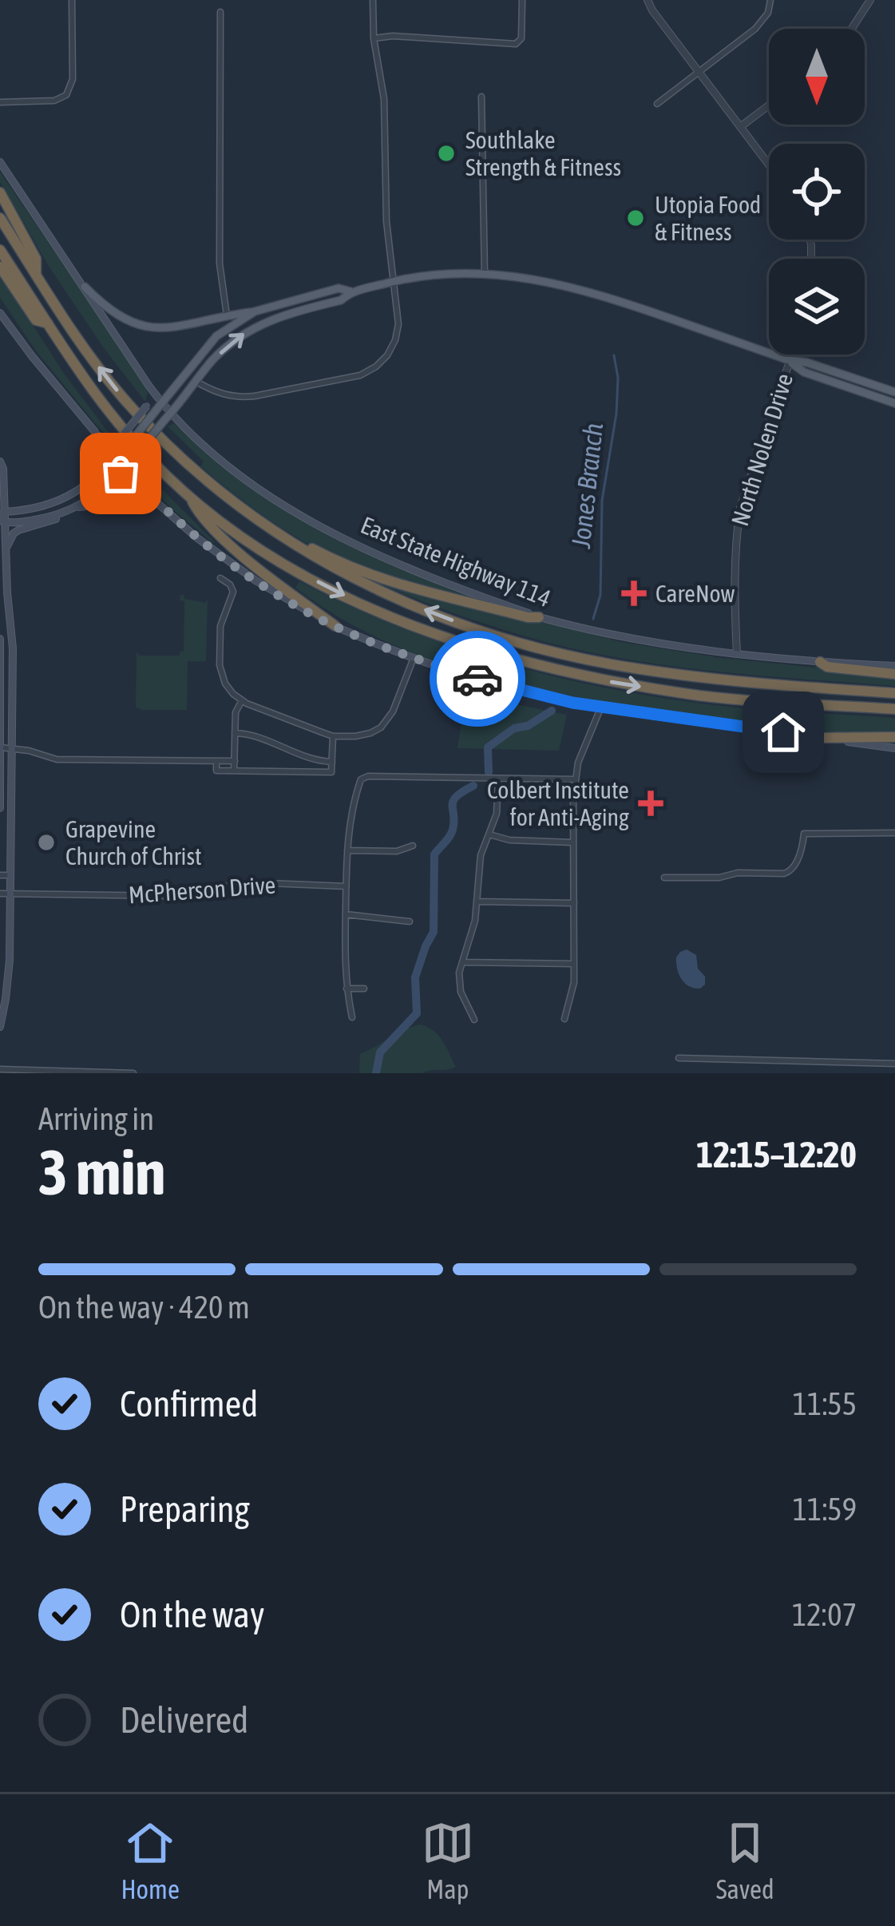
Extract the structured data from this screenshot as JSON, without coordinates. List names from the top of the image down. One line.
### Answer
{"streets":{"main road":["East State Highway 114"],"street":["North Nolen Drive","McPherson Drive"]},"crossings":[["North Nolen Drive","East State Highway 114"]],"water":["Jones Branch"],"places":{"other":["Southlake Strength & Fitness","Utopia Food & Fitness","Grapevine Church of Christ"],"health":["CareNow","Colbert Institute for Anti-Aging"]},"north":"bottom","page":{"heading":["3 min","Arriving in","12:15–12:20"],"bar":"On the way · 420 m","list":[["Confirmed","11:55"],["Preparing","11:59"],["On the way","12:07"],"Delivered"],"tabs":["Home","Map","Saved"]}}
